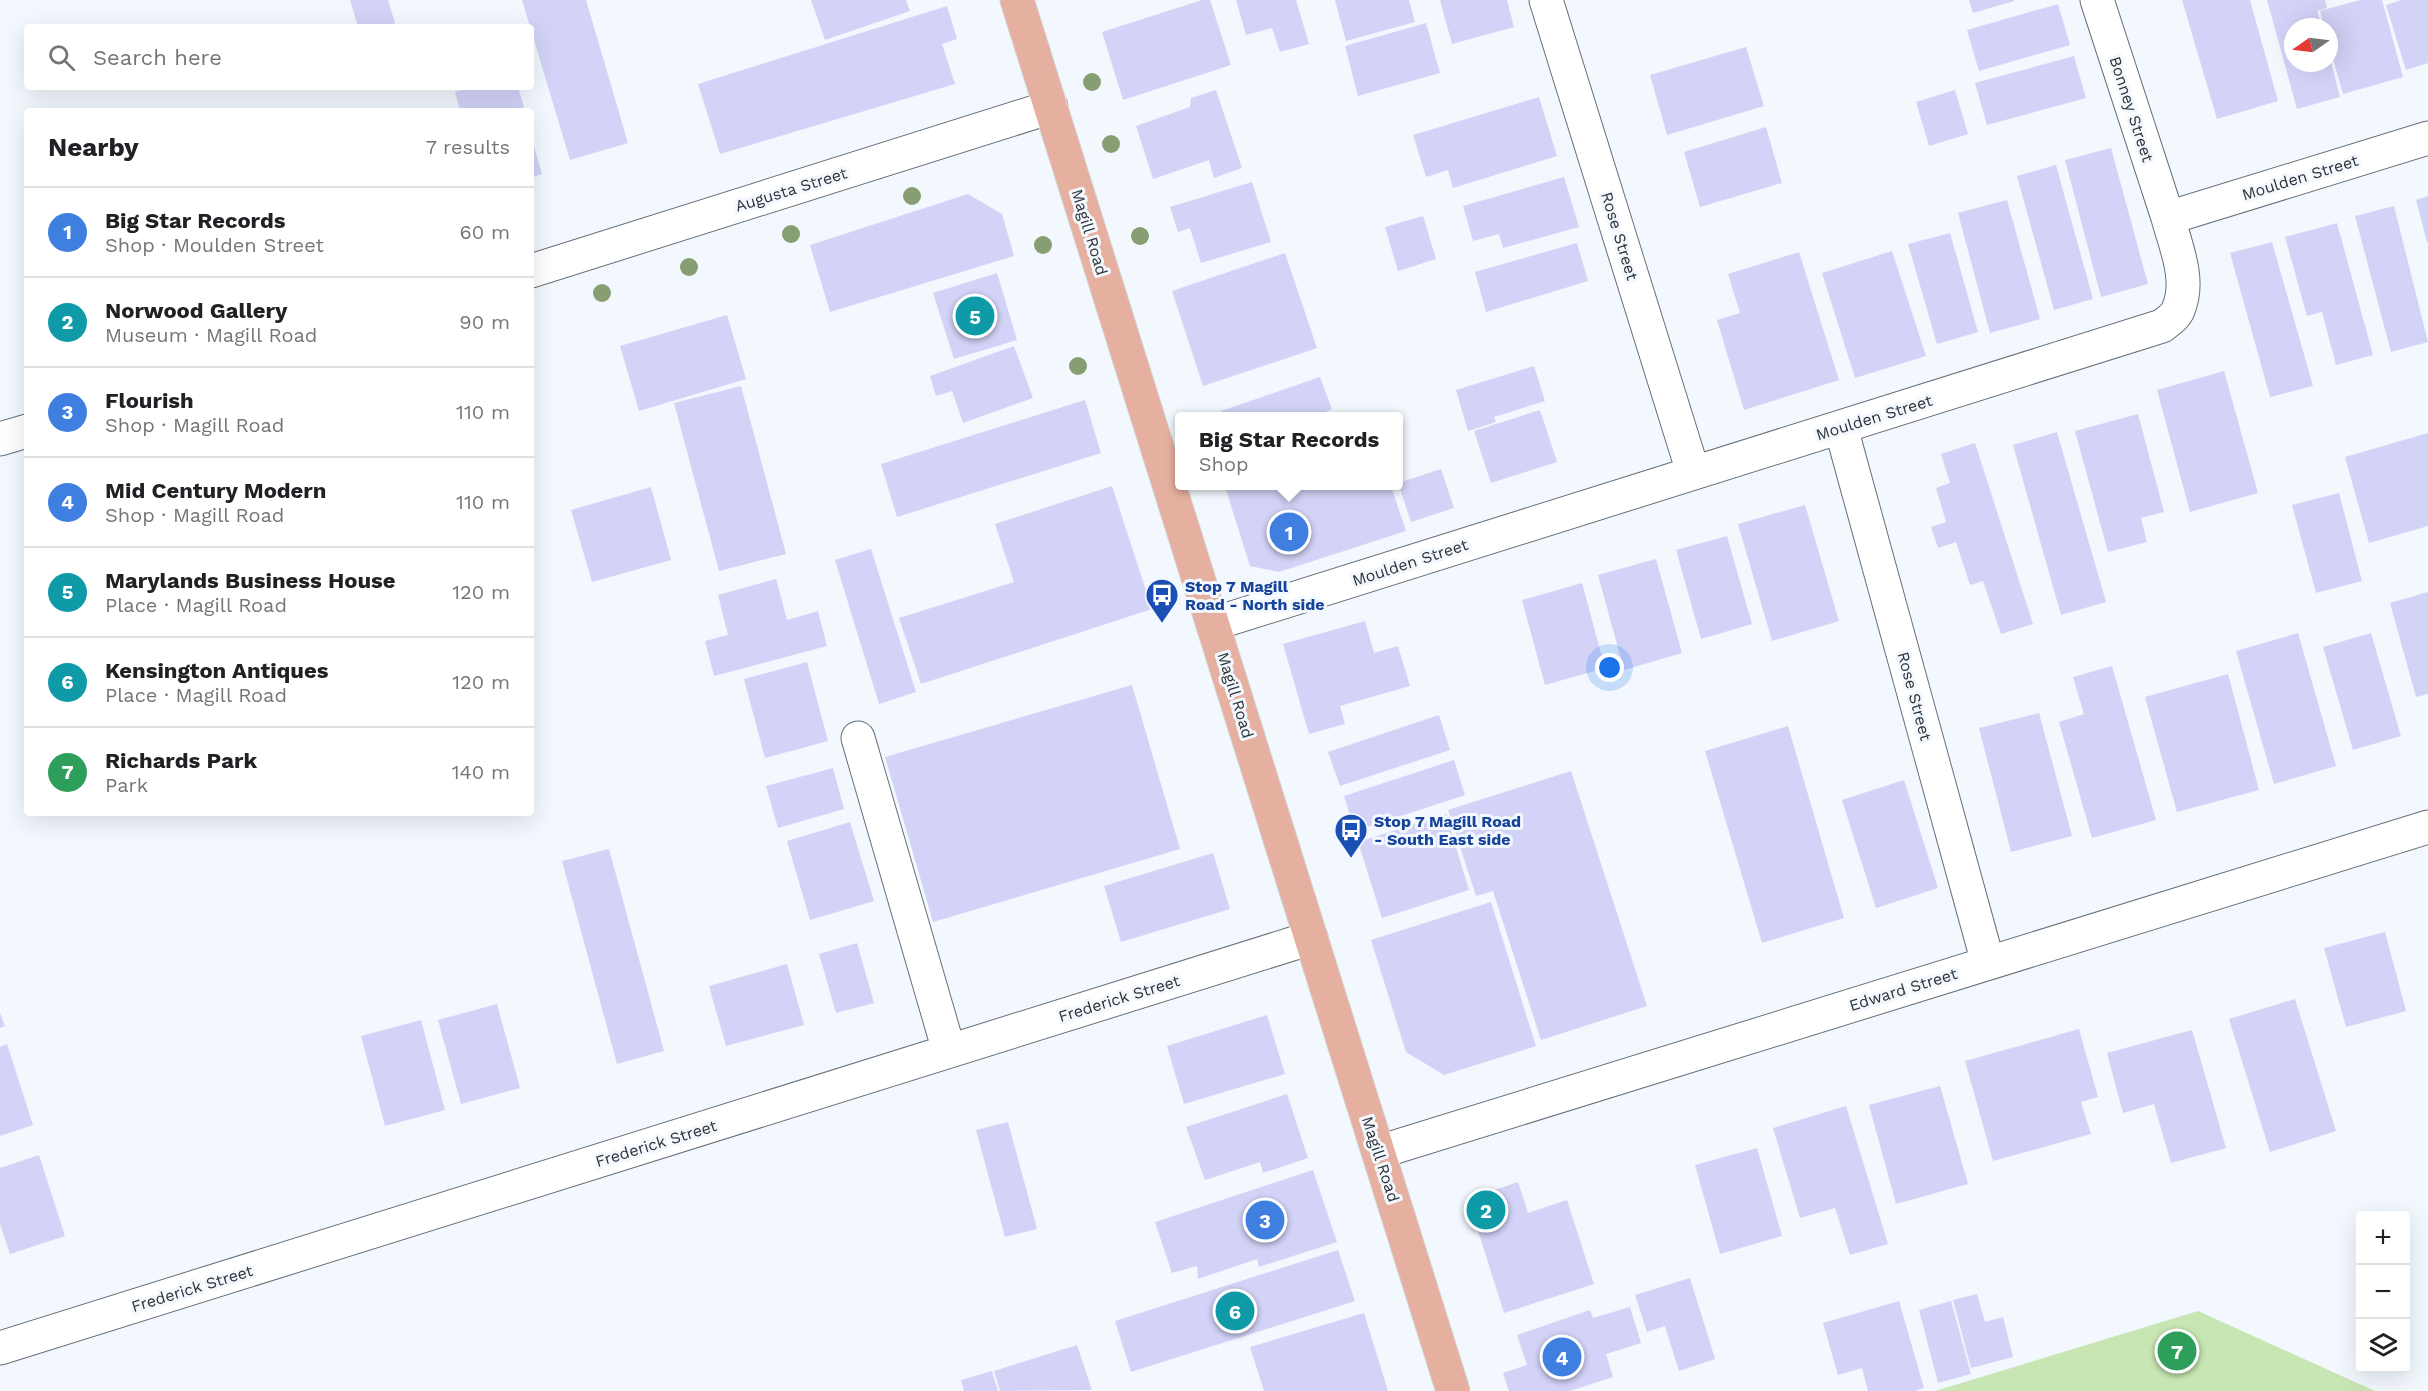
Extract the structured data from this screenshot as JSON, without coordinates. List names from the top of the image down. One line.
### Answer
{"streets":{"main road":["Magill Road"],"street":["Bonney Street","Moulden Street","Augusta Street","Rose Street","Edward Street","Frederick Street"]},"crossings":[["Bonney Street","Moulden Street"],["Moulden Street","Magill Road"],["Moulden Street","Rose Street"],["Augusta Street","Magill Road"],["Magill Road","Edward Street"],["Magill Road","Frederick Street"],["Rose Street","Edward Street"]],"places":{"bus stop":["Stop 7 Magill Road - North side","Stop 7 Magill Road - South East side"]},"north":"left","page":{"search":"Search here","heading":["Nearby","7 results"],"list":[{"mark":"1","name":"Big Star Records","note":"Shop · Moulden Street","value":"60 m"},{"mark":"2","name":"Norwood Gallery","note":"Museum · Magill Road","value":"90 m"},{"mark":"3","name":"Flourish","note":"Shop · Magill Road","value":"110 m"},{"mark":"4","name":"Mid Century Modern","note":"Shop · Magill Road","value":"110 m"},{"mark":"5","name":"Marylands Business House","note":"Place · Magill Road","value":"120 m"},{"mark":"6","name":"Kensington Antiques","note":"Place · Magill Road","value":"120 m"},{"mark":"7","name":"Richards Park","note":"Park","value":"140 m"}],"pins":["5","1","2","3","6","7","4"],"popup":["Big Star Records","Shop"],"map_buttons":["+","−"]}}
